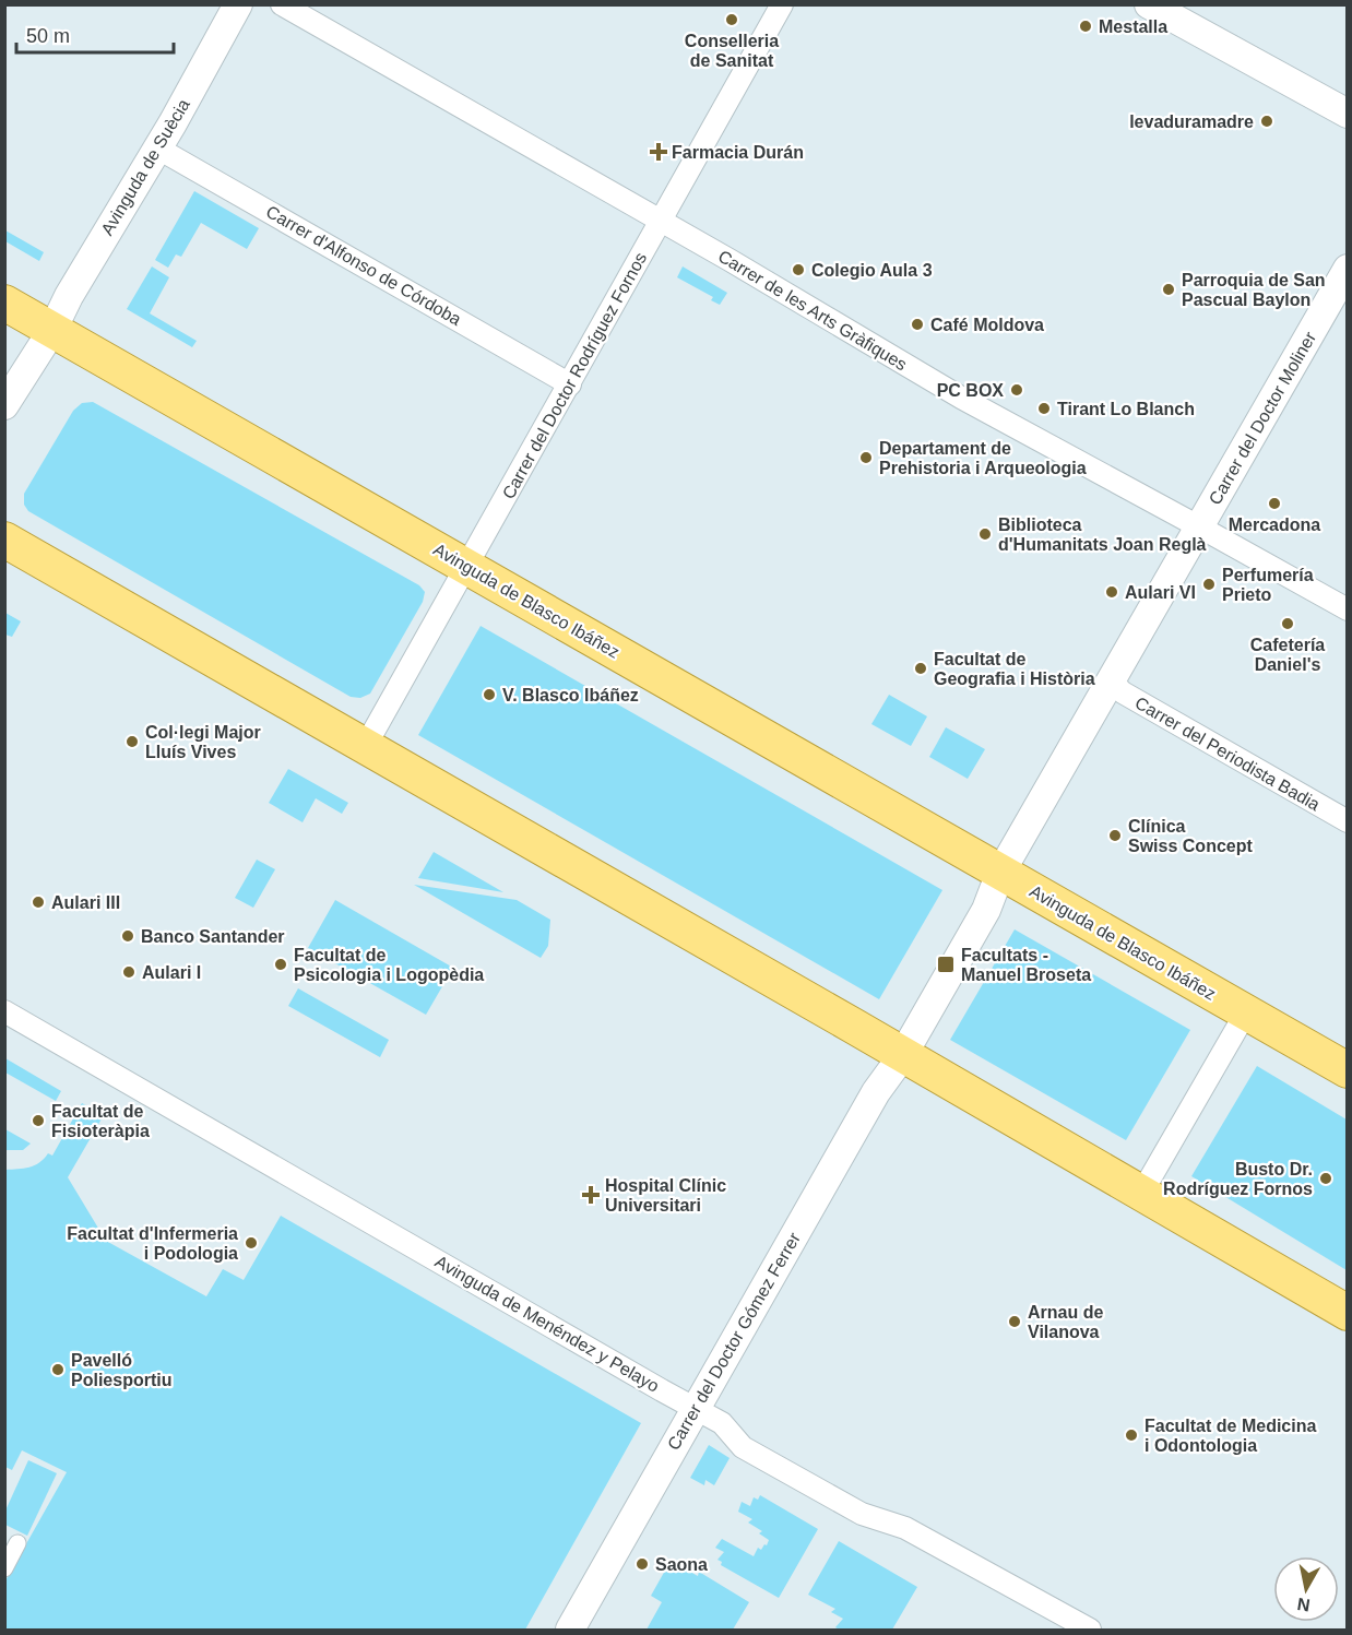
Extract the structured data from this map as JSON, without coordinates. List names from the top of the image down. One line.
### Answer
{"streets":{"main road":["Avinguda de Blasco Ibáñez"],"street":["Avinguda de Suècia","Carrer d'Alfonso de Córdoba","Carrer de les Arts Gràfiques","Carrer del Doctor Rodríguez Fornos","Carrer del Doctor Moliner","Carrer del Periodista Badia","Avinguda de Menéndez y Pelayo","Carrer del Doctor Gómez Ferrer"]},"crossings":[["Avinguda de Suècia","Carrer d'Alfonso de Córdoba"],["Avinguda de Suècia","Avinguda de Blasco Ibáñez"],["Carrer d'Alfonso de Córdoba","Carrer del Doctor Rodríguez Fornos"],["Carrer de les Arts Gràfiques","Carrer del Doctor Rodríguez Fornos"],["Carrer de les Arts Gràfiques","Carrer del Doctor Moliner"],["Carrer del Doctor Rodríguez Fornos","Avinguda de Blasco Ibáñez"],["Carrer del Doctor Moliner","Avinguda de Blasco Ibáñez"],["Carrer del Doctor Moliner","Carrer del Periodista Badia"],["Avinguda de Menéndez y Pelayo","Carrer del Doctor Gómez Ferrer"]],"places":{"other":["Conselleria de Sanitat","Mestalla","levaduramadre","Colegio Aula 3","Parroquia de San Pascual Baylon","Café Moldova","PC BOX","Tirant Lo Blanch","Departament de Prehistoria i Arqueologia","Mercadona","Biblioteca d'Humanitats Joan Reglà","Perfumería Prieto","Aulari VI","Cafetería Daniel's","Facultat de Geografia i Història","V. Blasco Ibáñez","Col·legi Major Lluís Vives","Clínica Swiss Concept","Aulari III","Banco Santander","Facultat de Psicologia i Logopèdia","Aulari I","Facultat de Fisioteràpia","Busto Dr. Rodríguez Fornos","Facultat d'Infermeria i Podologia","Arnau de Vilanova","Pavelló Poliesportiu","Facultat de Medicina i Odontologia","Saona"],"health":["Farmacia Durán","Hospital Clínic Universitari"],"transit":["Facultats - Manuel Broseta"]},"scale_bar":"50 m","north":"bottom"}
